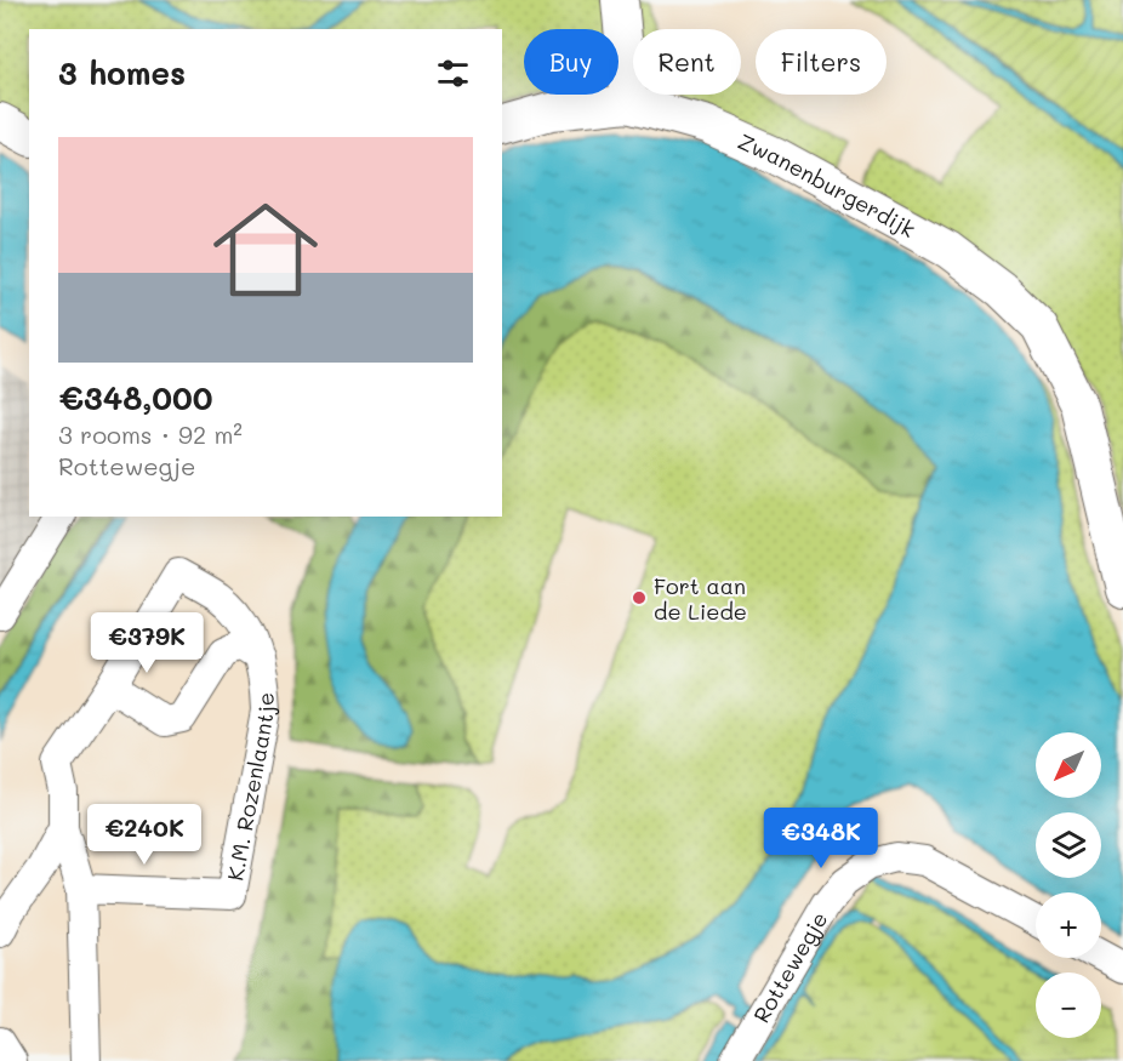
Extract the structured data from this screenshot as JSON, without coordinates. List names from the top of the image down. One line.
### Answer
{"streets":{"street":["Zwanenburgerdijk","K.M. Rozenlaantje","Rottewegje"]},"places":["Fort aan de Liede"],"north":"bottom left","page":{"chip":["Buy","Rent","Filters"],"heading":"3 homes","list":[{"name":"€348,000","note":"3 rooms · 92 m² · Rottewegje"}],"price":["€379K","€240K","€348K"],"map_buttons":["+","−"]}}
